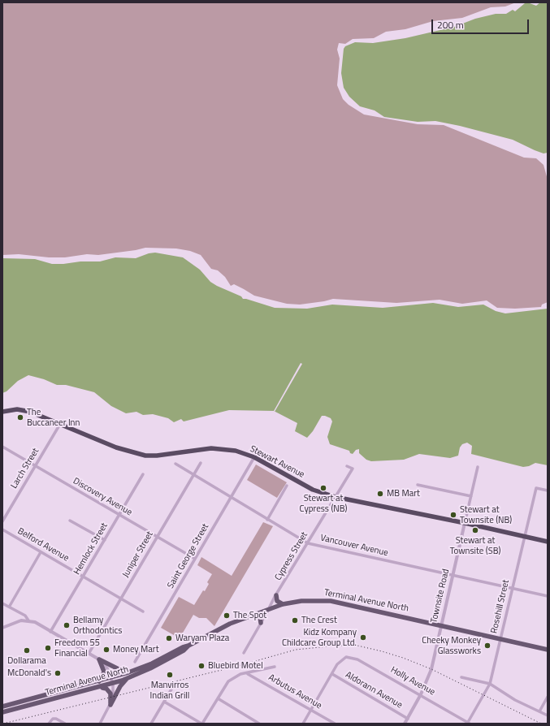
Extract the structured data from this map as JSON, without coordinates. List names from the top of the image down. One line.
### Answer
{"streets":{"highway":["Stewart Avenue"],"main road":["Terminal Avenue North"],"street":["Larch Street","Discovery Avenue","Belford Avenue","Vancouver Avenue","Hemlock Street","Juniper Street","Saint George Street","Cypress Street","Townsite Road","Rosehill Street","Holly Avenue","Aldorann Avenue","Arbutus Avenue"]},"crossings":[["Stewart Avenue","Larch Street"],["Stewart Avenue","Saint George Street"],["Stewart Avenue","Cypress Street"],["Stewart Avenue","Townsite Road"],["Stewart Avenue","Rosehill Street"],["Larch Street","Discovery Avenue"],["Discovery Avenue","Hemlock Street"],["Discovery Avenue","Juniper Street"],["Discovery Avenue","Saint George Street"],["Belford Avenue","Hemlock Street"],["Belford Avenue","Juniper Street"],["Vancouver Avenue","Juniper Street"],["Vancouver Avenue","Saint George Street"],["Vancouver Avenue","Cypress Street"],["Vancouver Avenue","Townsite Road"],["Vancouver Avenue","Rosehill Street"],["Cypress Street","Terminal Avenue North"],["Townsite Road","Terminal Avenue North"],["Townsite Road","Holly Avenue"],["Townsite Road","Aldorann Avenue"],["Terminal Avenue North","Rosehill Street"],["Rosehill Street","Holly Avenue"],["Holly Avenue","Aldorann Avenue"]],"places":["The Buccaneer Inn","Stewart at Cypress (NB)","MB Mart","Stewart at Townsite (NB)","Stewart at Townsite (SB)","The Spot","The Crest","Bellamy Orthodontics","Kidz Kompany Childcare Group Ltd.","Waryam Plaza","Cheeky Monkey Glassworks","Freedom 55 Financial","Money Mart","Dollarama","Bluebird Motel","McDonald's","Manvirros Indian Grill"],"scale_bar":"200 m"}
